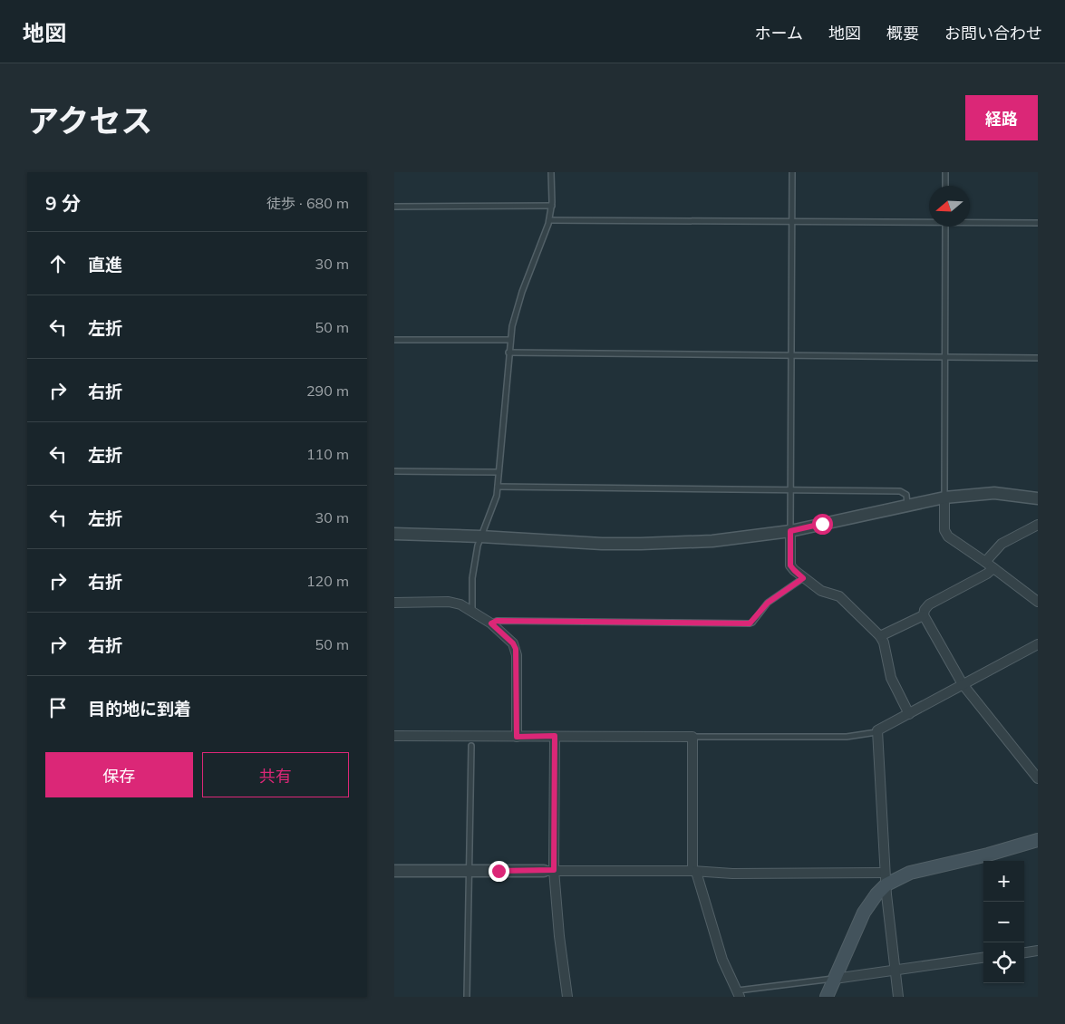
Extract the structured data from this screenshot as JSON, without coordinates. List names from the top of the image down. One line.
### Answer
{"north":"left","page":{"header":"地図","nav":["ホーム","地図","概要","お問い合わせ"],"title":"アクセス","buttons":["経路",["保存","共有"]],"heading":["9 分","徒歩 · 680 m"],"list":[["直進","30 m"],["左折","50 m"],["右折","290 m"],["左折","110 m"],["左折","30 m"],["右折","120 m"],["右折","50 m"],"目的地に到着"],"map_buttons":["+","−"]}}
